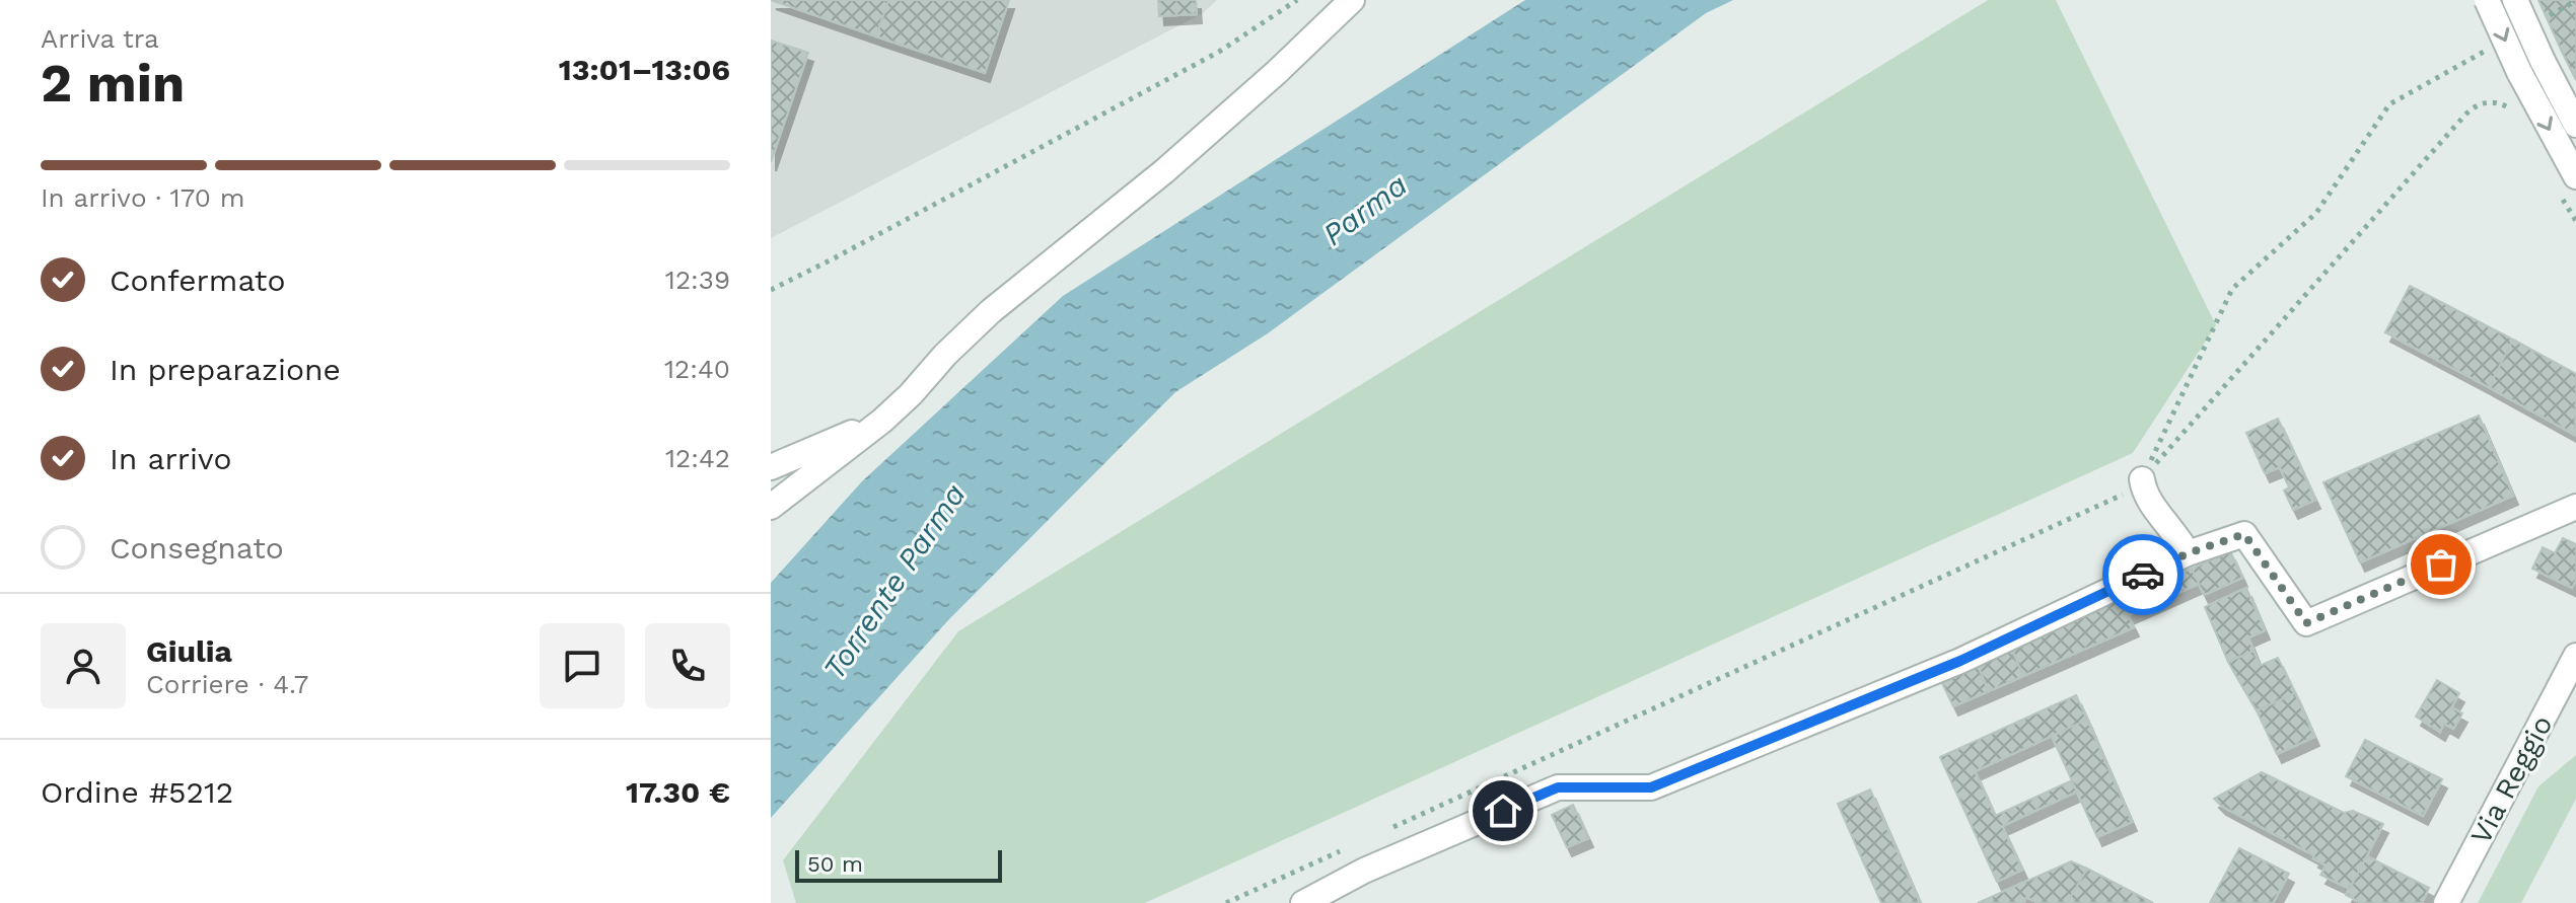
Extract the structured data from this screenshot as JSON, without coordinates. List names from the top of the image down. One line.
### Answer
{"streets":{"street":["Via Reggio"]},"water":["Parma","Torrente Parma"],"scale_bar":"50 m","page":{"heading":["2 min","Arriva tra","13:01–13:06"],"panel":["Giulia","Corriere · 4.7","Ordine #5212","17.30 €"],"bar":"In arrivo · 170 m","list":[["Confermato","12:39"],["In preparazione","12:40"],["In arrivo","12:42"],"Consegnato"],"scale":"50 m"}}
